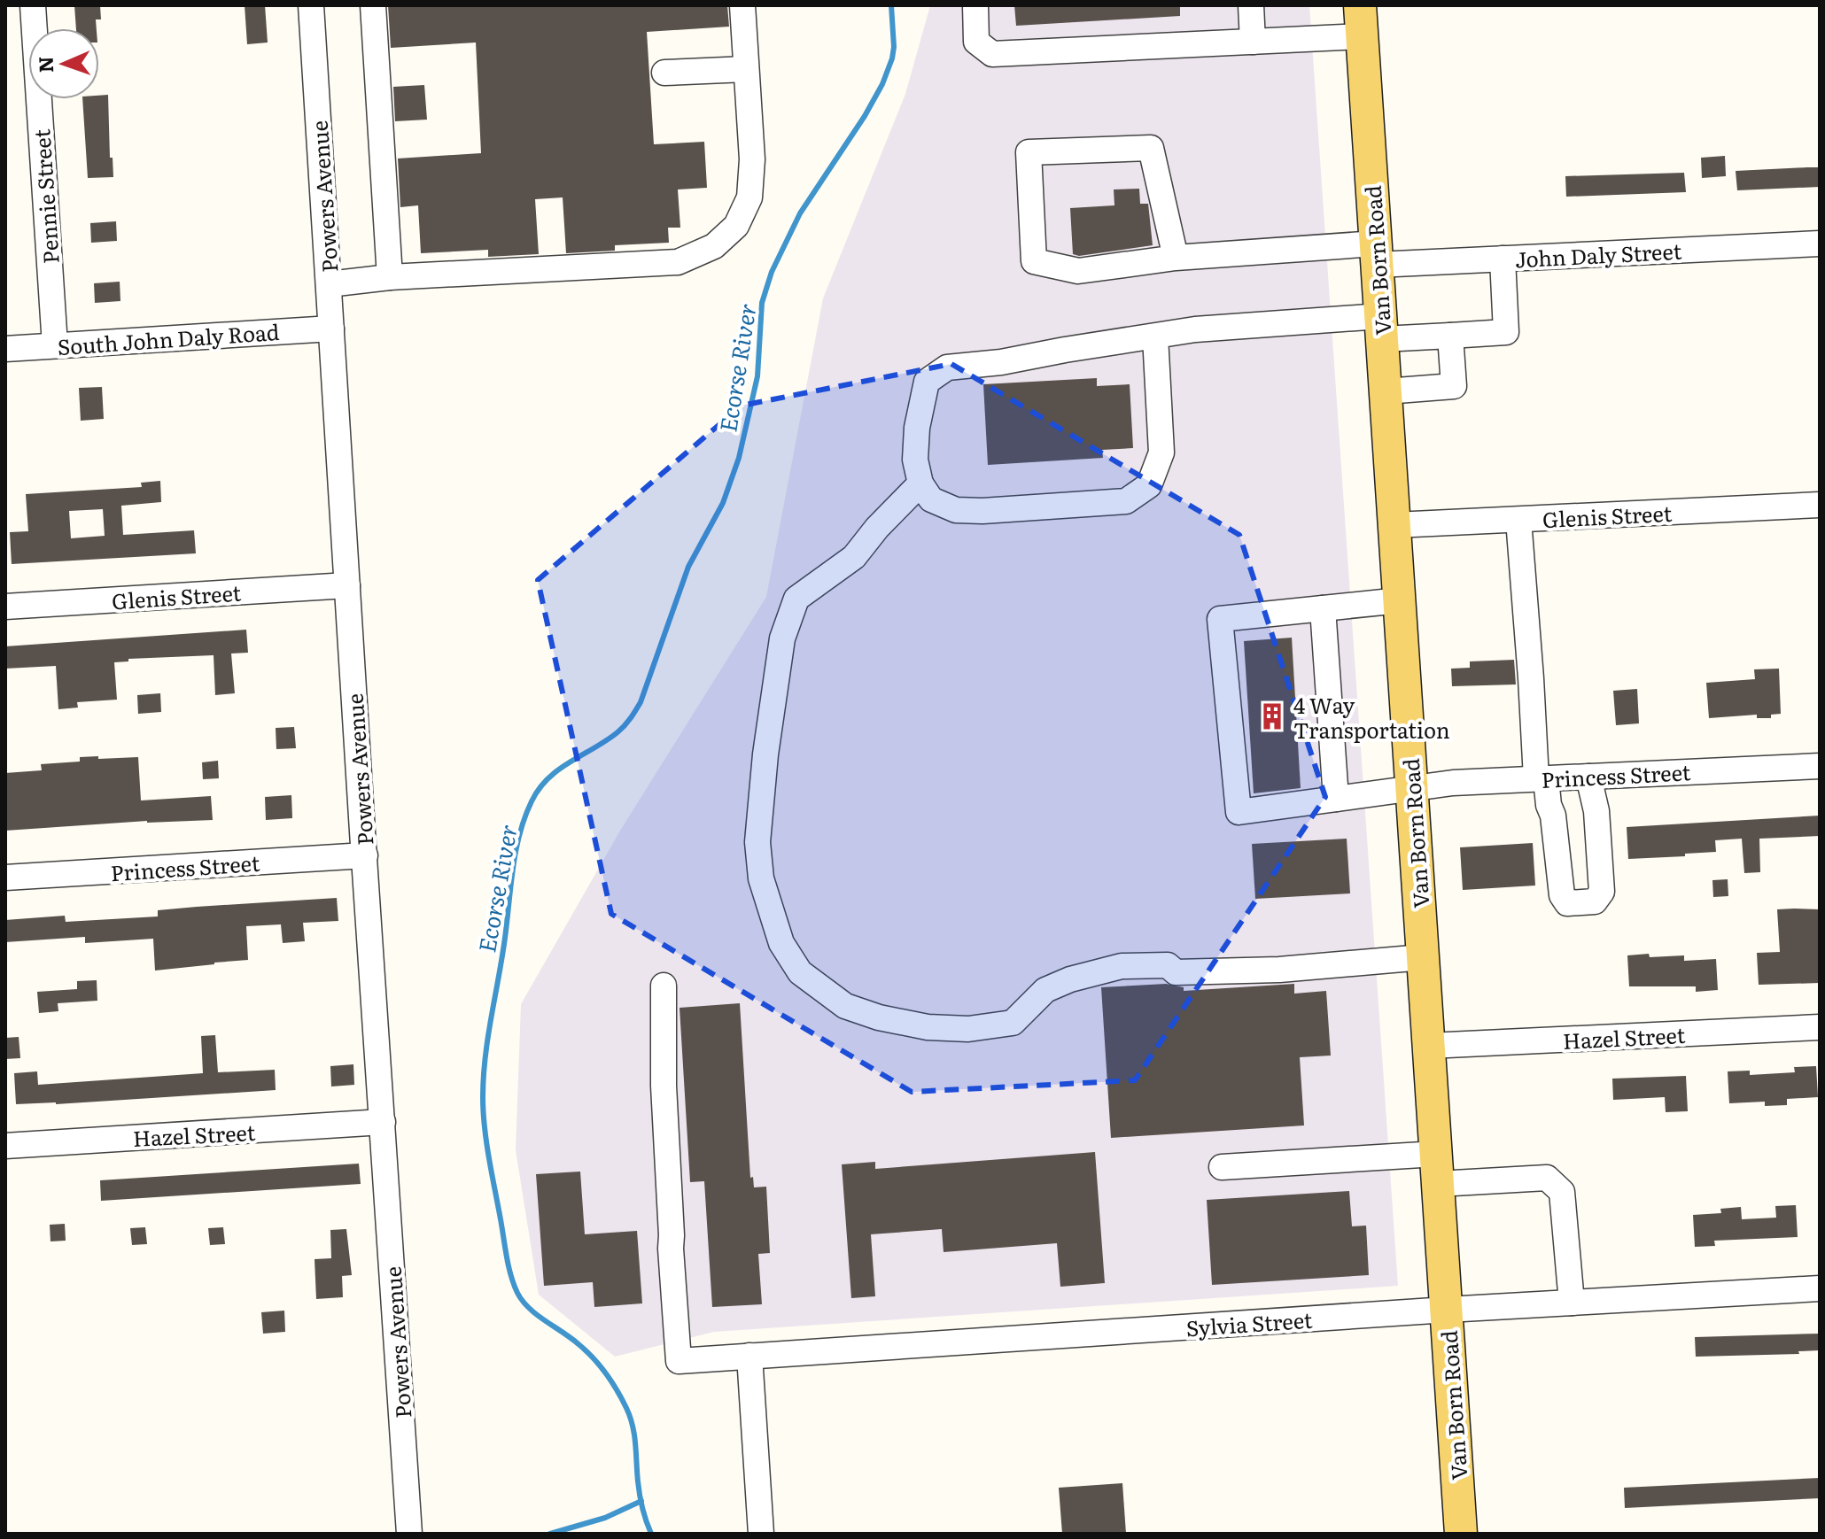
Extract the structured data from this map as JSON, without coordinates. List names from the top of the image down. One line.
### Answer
{"streets":{"main road":["Van Born Road"],"street":["Pennie Street","Powers Avenue","John Daly Street","South John Daly Road","Glenis Street","Princess Street","Hazel Street","Sylvia Street"]},"crossings":[["Pennie Street","South John Daly Road"],["Powers Avenue","South John Daly Road"],["Powers Avenue","Glenis Street"],["Powers Avenue","Princess Street"],["Powers Avenue","Hazel Street"],["John Daly Street","Van Born Road"],["Van Born Road","Glenis Street"],["Van Born Road","Princess Street"],["Van Born Road","Hazel Street"],["Van Born Road","Sylvia Street"]],"water":["Ecorse River"],"places":{"building":["4 Way Transportation"]},"north":"left"}
